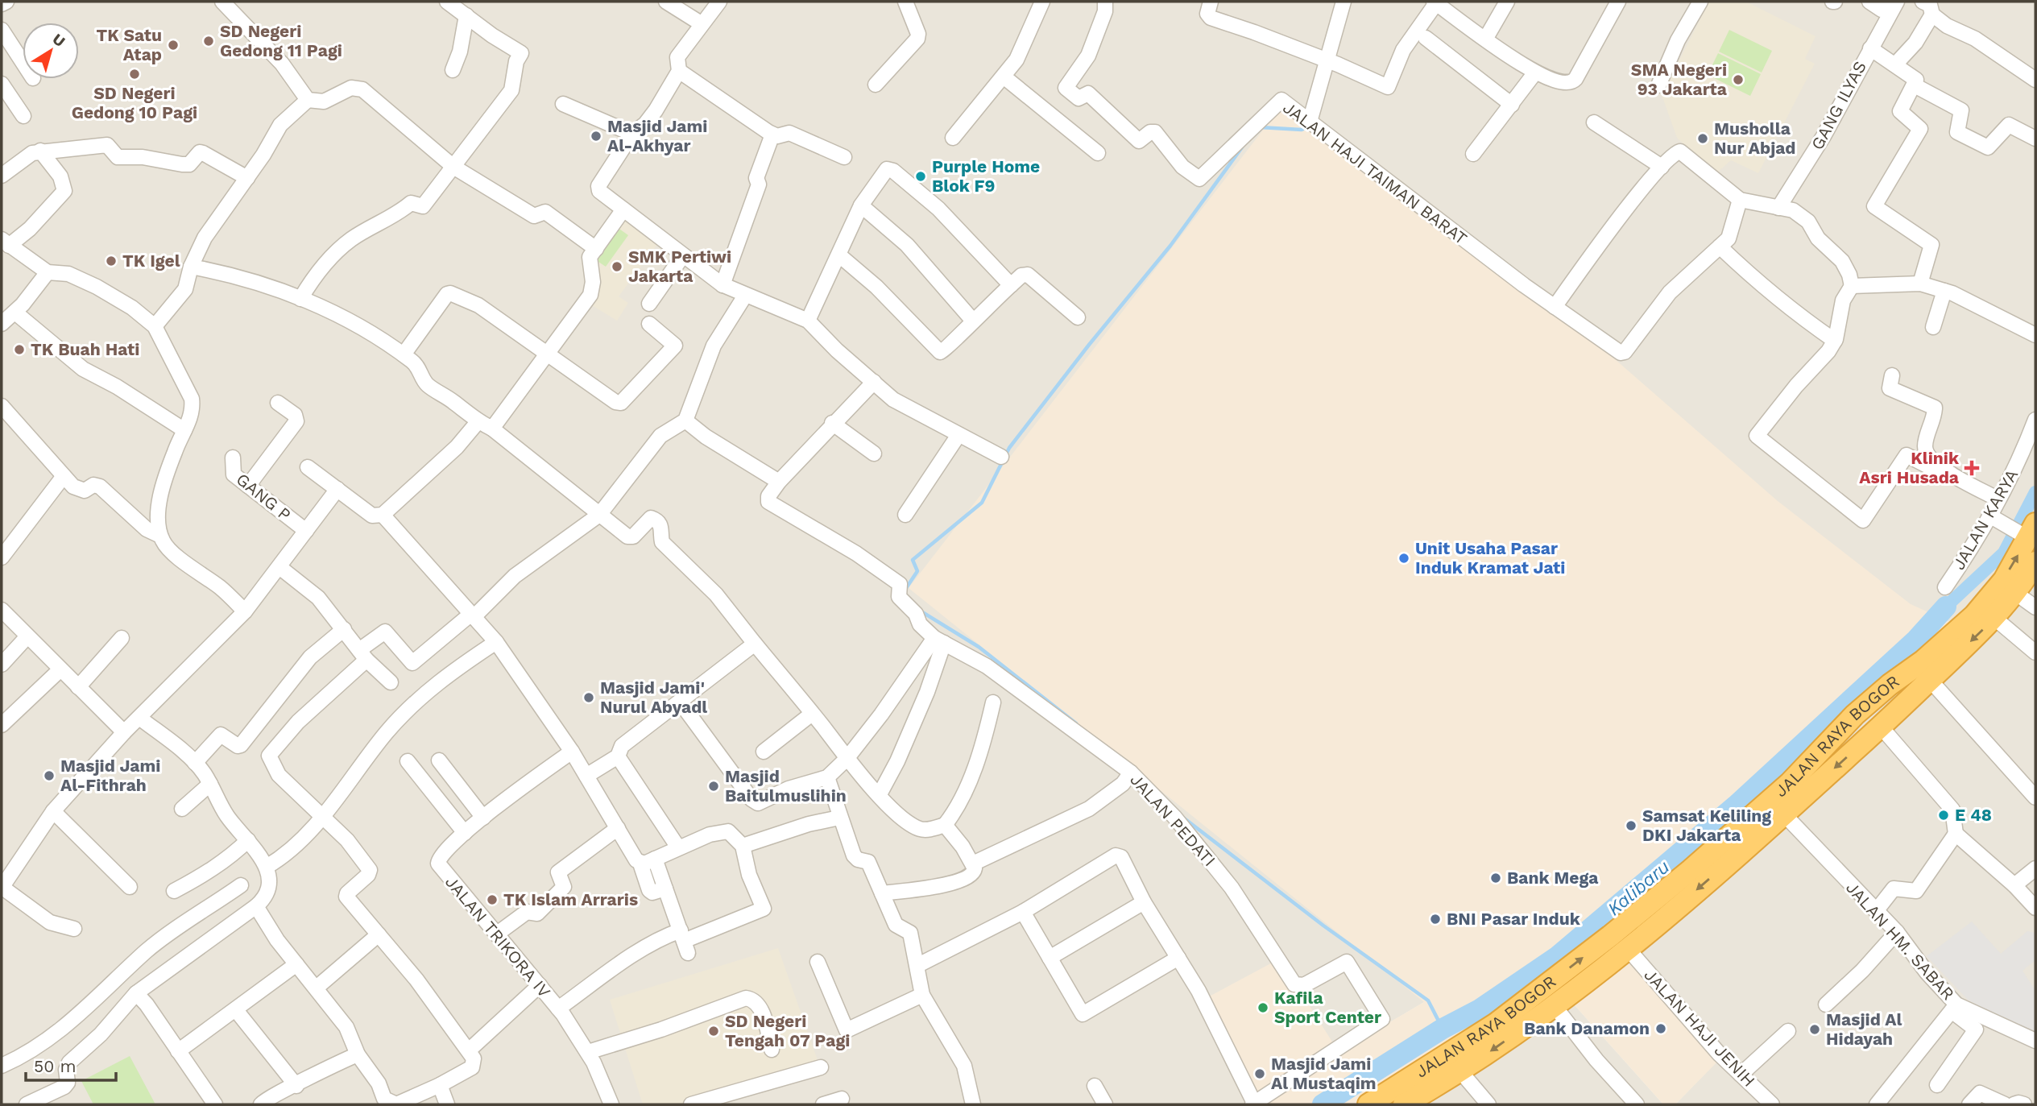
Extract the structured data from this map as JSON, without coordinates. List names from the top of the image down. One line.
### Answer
{"streets":{"highway":["JALAN RAYA BOGOR"],"street":["GANG ILYAS","JALAN HAJI TAIMAN BARAT","GANG P","JALAN KARYA","JALAN PEDATI","JALAN TRIKORA IV","JALAN HM. SABAR","JALAN HAJI JENIH"]},"crossings":[["JALAN RAYA BOGOR","JALAN HM. SABAR"],["JALAN RAYA BOGOR","JALAN HAJI JENIH"]],"water":["Kalibaru"],"places":{"other":["SD Negeri Gedong 11 Pagi","TK Satu Atap","SD Negeri Gedong 10 Pagi","SMA Negeri 93 Jakarta","Masjid Jami Al-Akhyar","Musholla Nur Abjad","Purple Home Blok F9","TK Igel","SMK Pertiwi Jakarta","TK Buah Hati","Unit Usaha Pasar Induk Kramat Jati","Masjid Jami' Nurul Abyadl","Masjid Jami Al-Fithrah","Masjid Baitulmuslihin","E 48","Samsat Keliling DKI Jakarta","Bank Mega","TK Islam Arraris","BNI Pasar Induk","Kafila Sport Center","Bank Danamon","Masjid Al Hidayah","SD Negeri Tengah 07 Pagi","Masjid Jami Al Mustaqim"],"health":["Klinik Asri Husada"]},"scale_bar":"50 m","north":"top right"}
